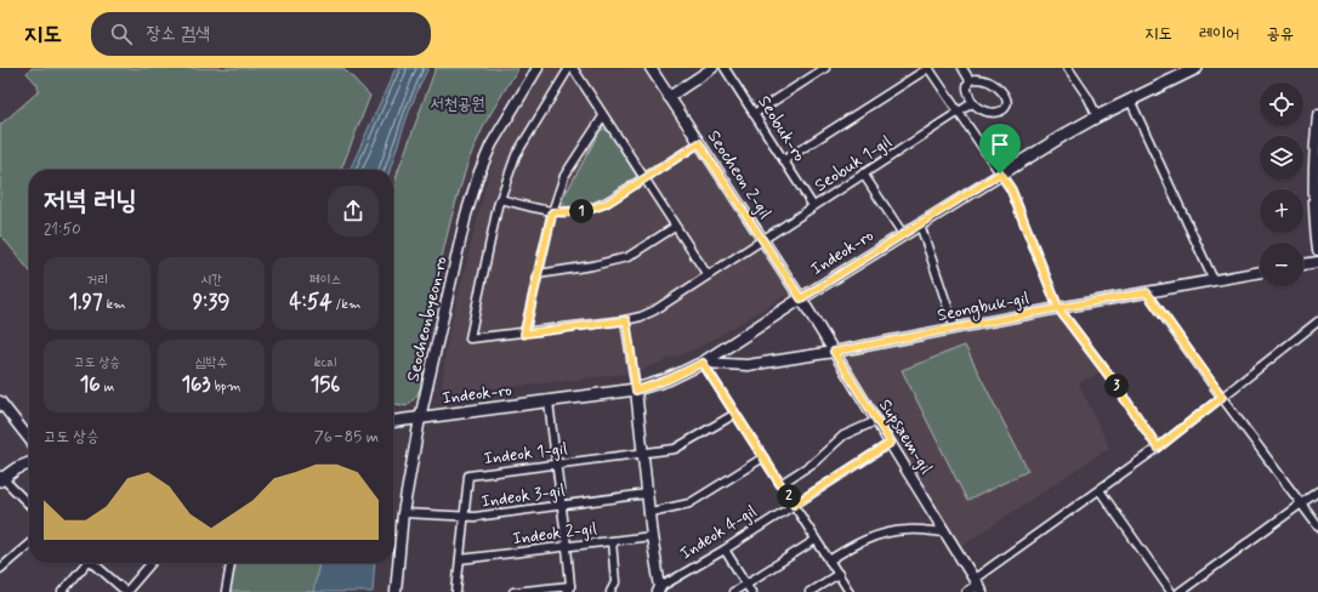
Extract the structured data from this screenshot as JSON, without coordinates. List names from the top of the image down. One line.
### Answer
{"streets":{"main road":["Indeok-ro"],"street":["Seobuk-ro","Seobuk 1-gil","Seocheon 2-gil","Seongbuk-gil","Seocheonbyeon-ro","Supsaem-gil","Indeok 1-gil","Indeok 3-gil","Indeok 4-gil","Indeok 2-gil"]},"crossings":[["Seobuk-ro","Seobuk 1-gil"],["Seobuk 1-gil","Seocheon 2-gil"],["Seocheon 2-gil","Indeok-ro"],["Seocheon 2-gil","Supsaem-gil"],["Indeok-ro","Seongbuk-gil"],["Indeok-ro","Seocheonbyeon-ro"],["Indeok-ro","Supsaem-gil"],["Indeok-ro","Indeok 4-gil"],["Seongbuk-gil","Supsaem-gil"],["Seocheonbyeon-ro","Indeok 3-gil"],["Supsaem-gil","Indeok 4-gil"],["Indeok 1-gil","Indeok 3-gil"],["Indeok 1-gil","Indeok 4-gil"],["Indeok 1-gil","Indeok 2-gil"],["Indeok 3-gil","Indeok 4-gil"],["Indeok 4-gil","Indeok 2-gil"]],"parks":["서천공원"],"page":{"header":"지도","search":"장소 검색","nav":["지도","레이어","공유"],"map_buttons":["+","−"],"heading":["저녁 러닝","21:50"],"pins":["1","3","2"],"stats":[["거리","1.97 km"],["시간","9:39"],["페이스","4:54 /km"],["고도 상승","16 m"],["심박수","163 bpm"],["kcal","156"]],"chart":["고도 상승","76–85 m"]}}
